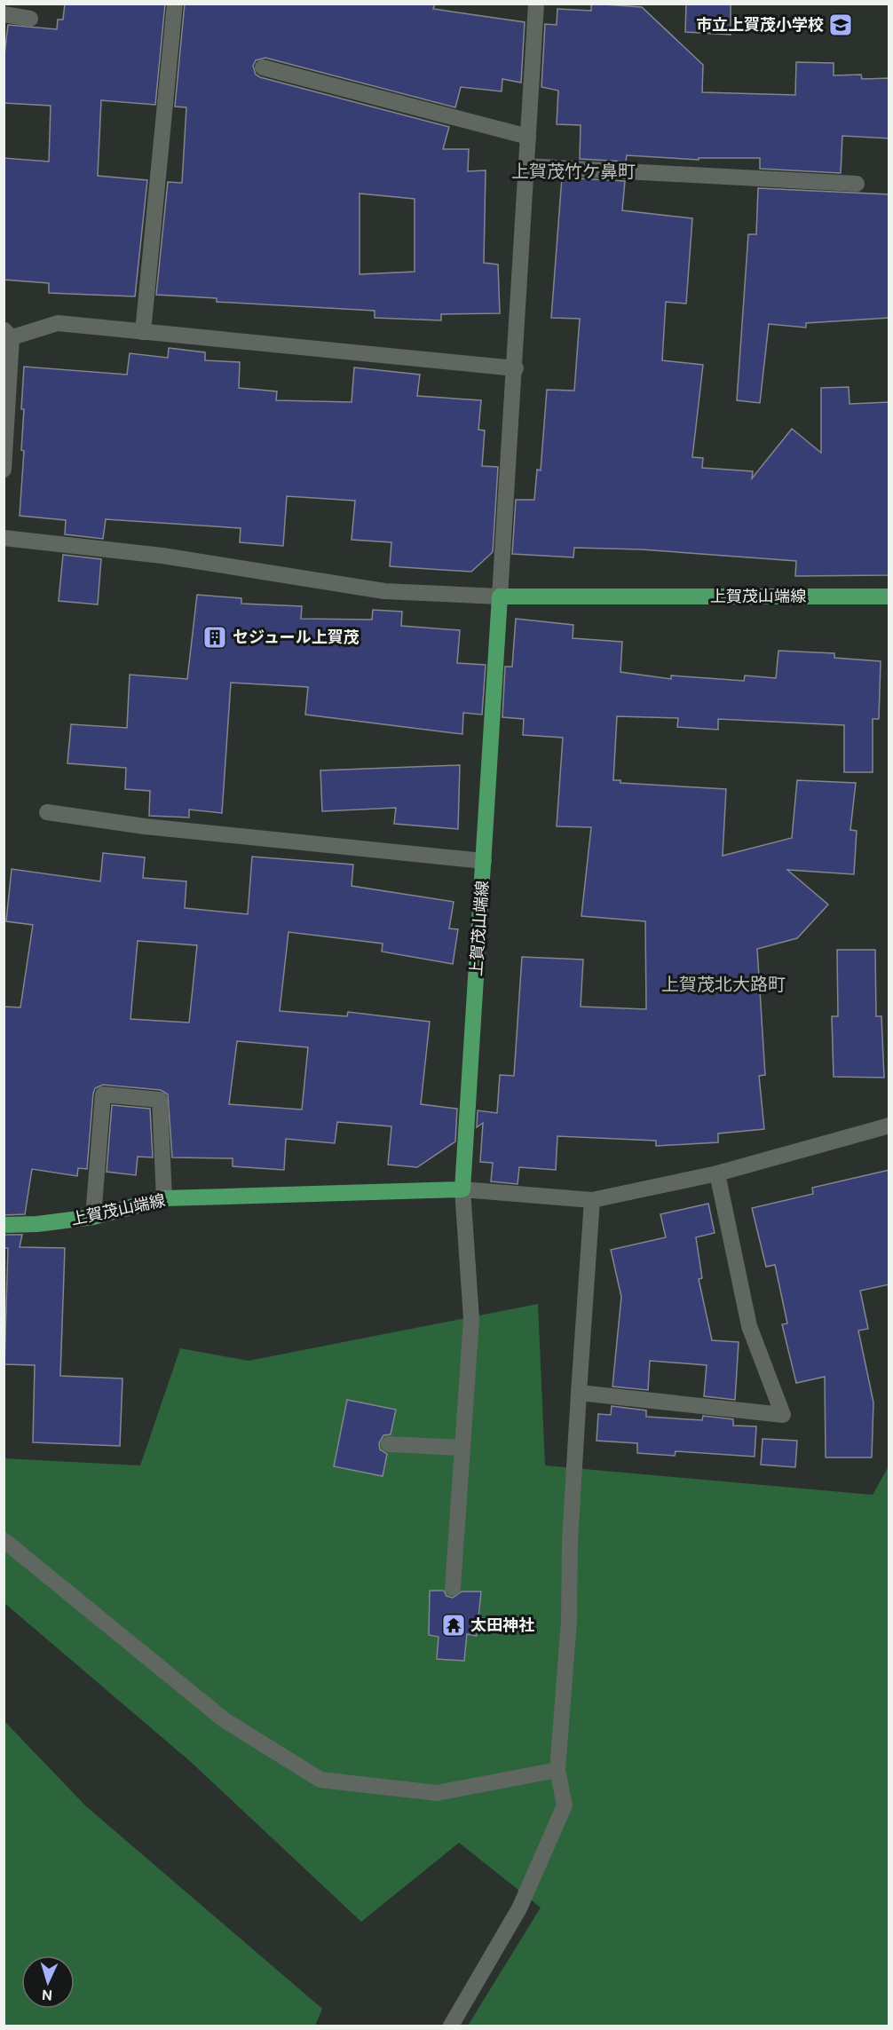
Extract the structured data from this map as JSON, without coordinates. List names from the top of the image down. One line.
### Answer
{"streets":{"main road":["上賀茂山端線"]},"districts":["上賀茂竹ケ鼻町","上賀茂北大路町"],"places":{"school or university":["市立上賀茂小学校"],"building":["セジュール上賀茂"],"temple":["太田神社"]},"north":"bottom"}
